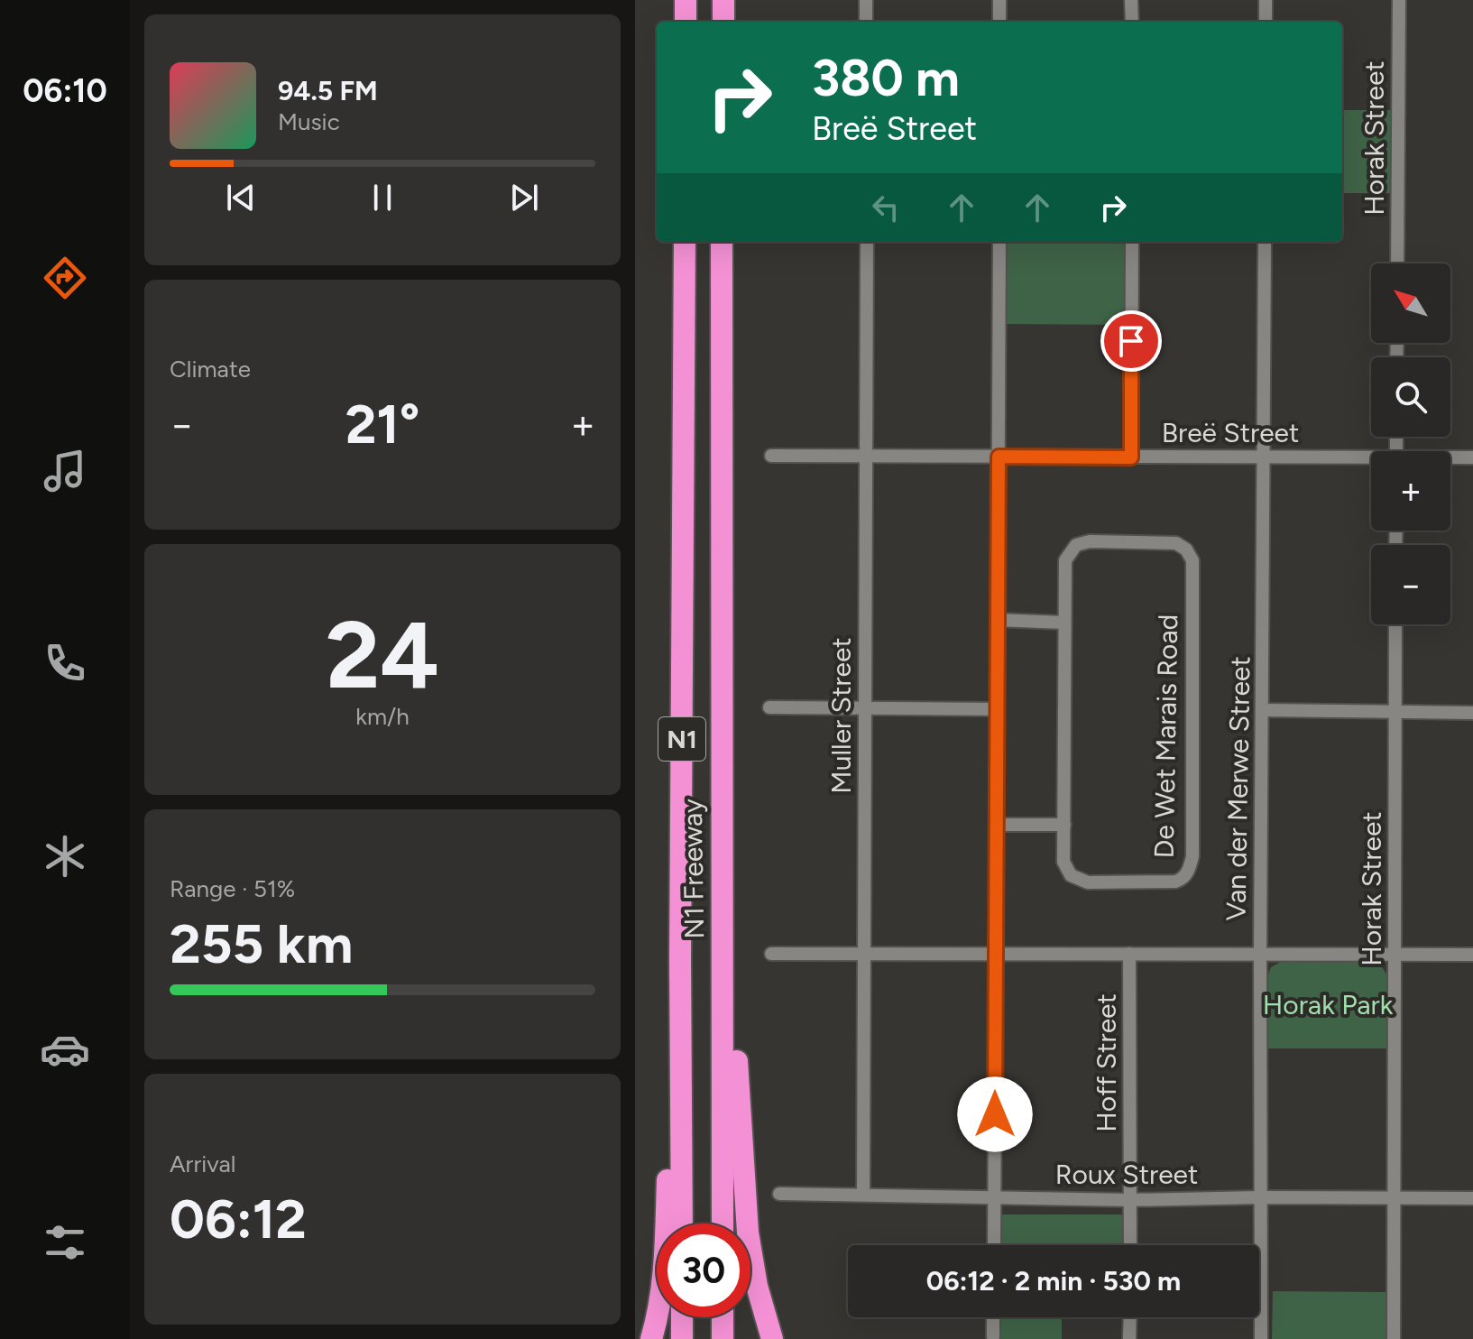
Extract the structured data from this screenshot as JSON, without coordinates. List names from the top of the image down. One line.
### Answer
{"streets":{"highway":["N1","N1 Freeway"],"street":["Horak Street","Breë Street","Muller Street","De Wet Marais Road","Van der Merwe Street","Hoff Street","Roux Street"]},"crossings":[["Horak Street","Roux Street"],["Breë Street","Muller Street"],["Breë Street","Van der Merwe Street"],["Muller Street","Roux Street"],["Van der Merwe Street","Roux Street"],["Hoff Street","Roux Street"]],"parks":["Horak Park"],"north":"top left","page":{"tabs":"06:10","turn":["380 m","Breë Street"],"song":["94.5 FM","Music"],"map_buttons":["+","−"],"tile":["Climate",["24","km/h"],["Range · 51%","255 km"],["Arrival","06:12"]],"heat":["−","21°","+"],"limit":"30","trip":"06:12 · 2 min · 530 m"}}
